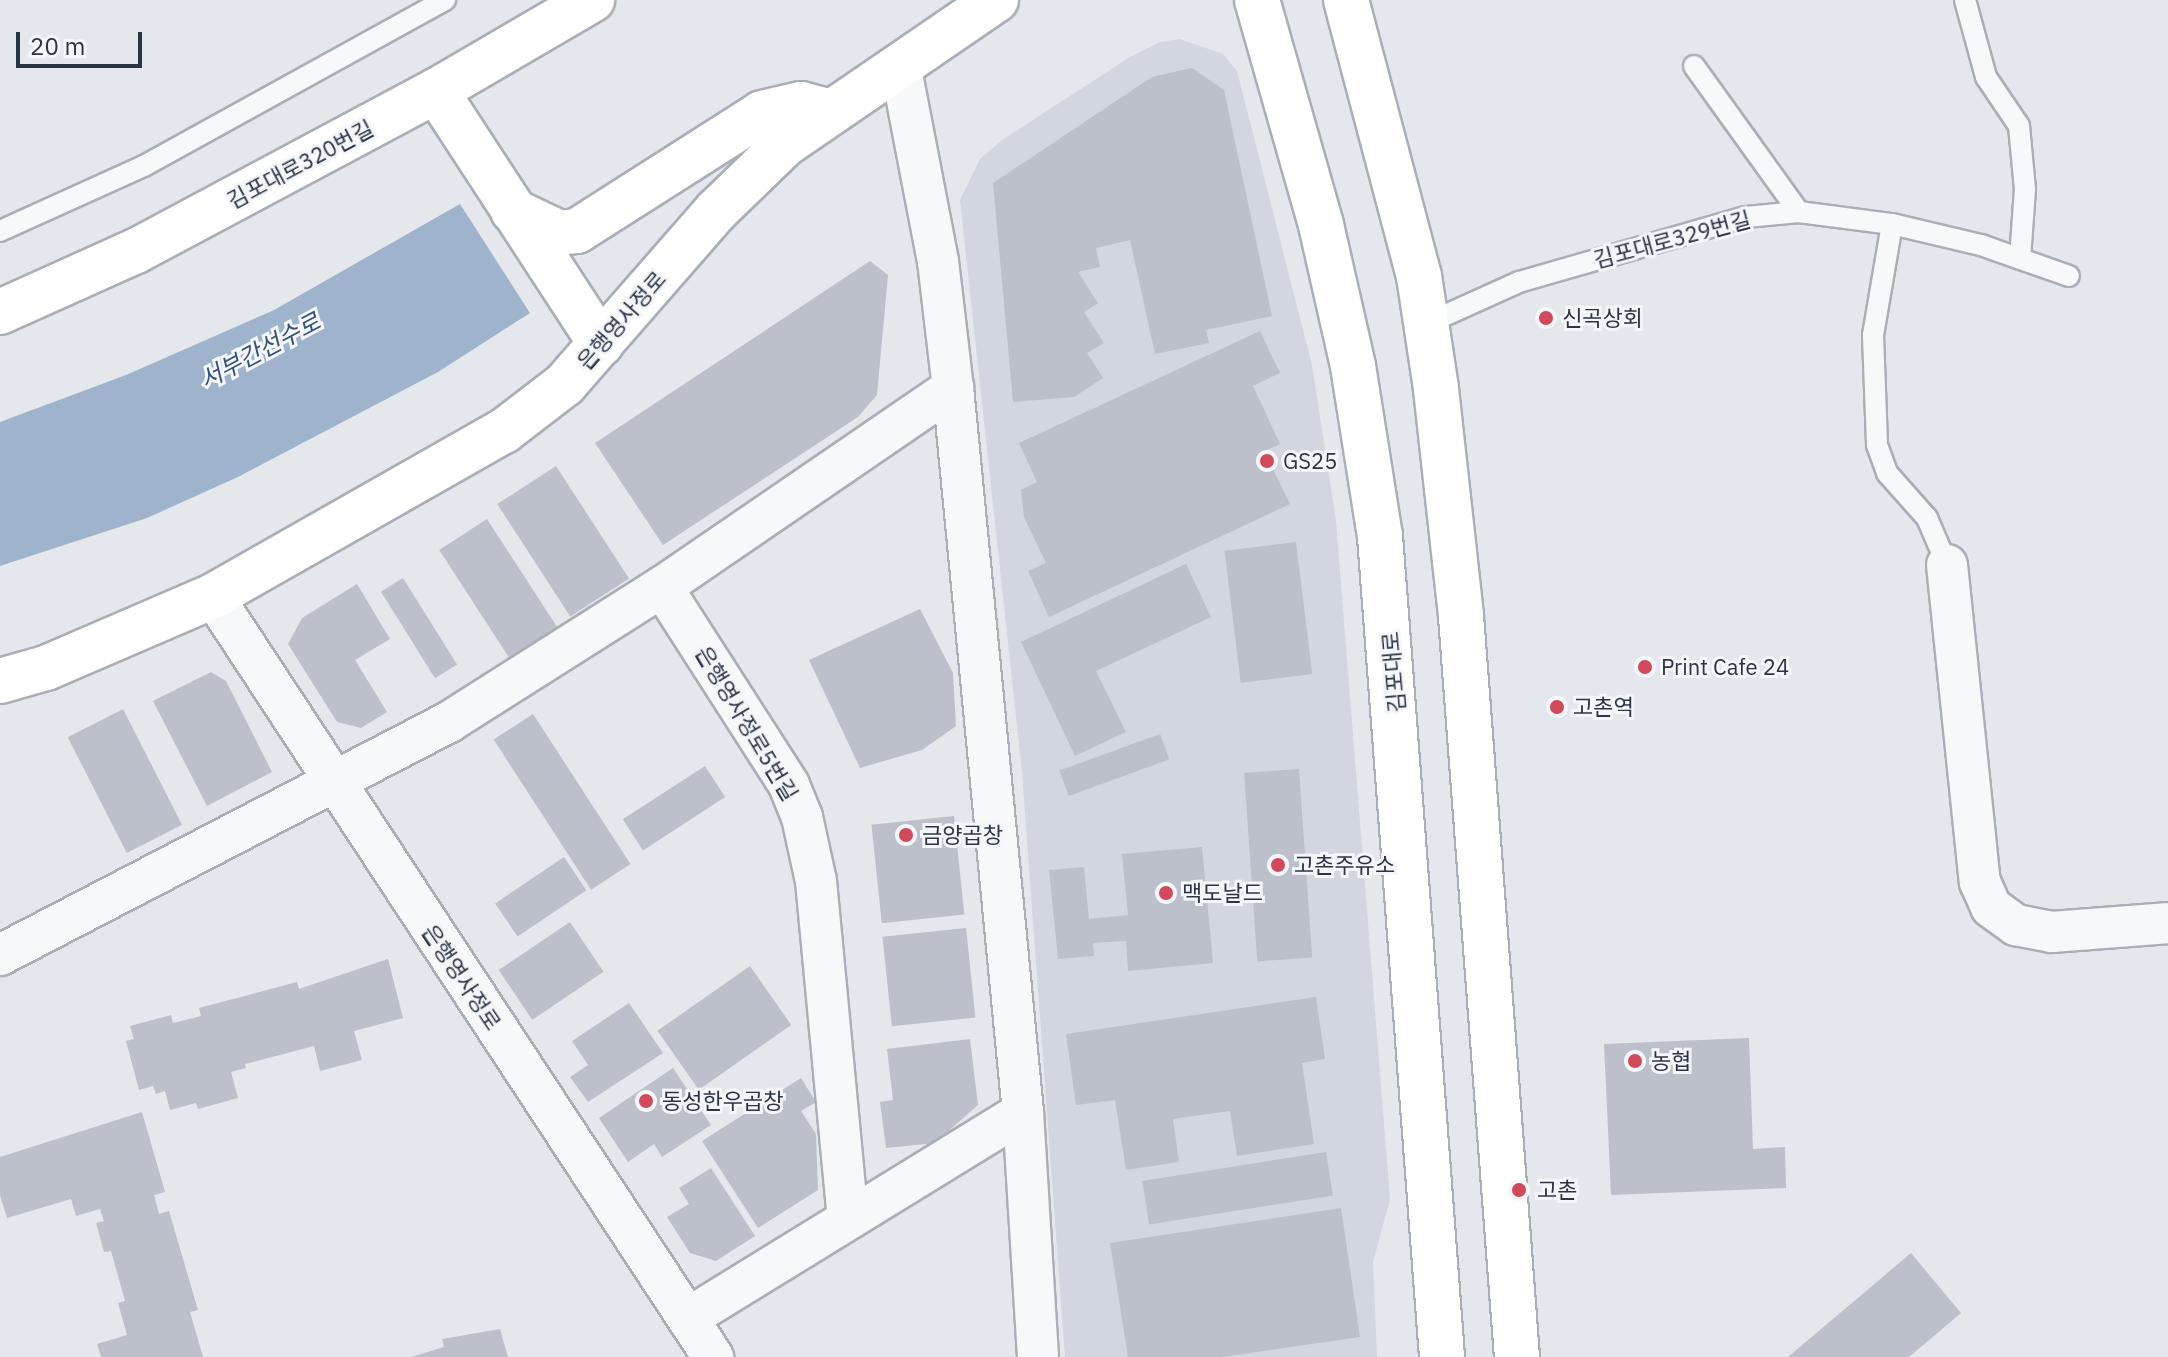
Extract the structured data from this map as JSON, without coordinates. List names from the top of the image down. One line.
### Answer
{"streets":{"main road":["김포대로320번길","은행영사정로","김포대로"],"street":["은행영사정로5번길"],"lane":["김포대로329번길"]},"water":["서부간선수로"],"places":["신곡상회","GS25","Print Cafe 24","고촌역","금양곱창","고촌주유소","맥도날드","농협","동성한우곱창","고촌"],"scale_bar":"20 m"}
